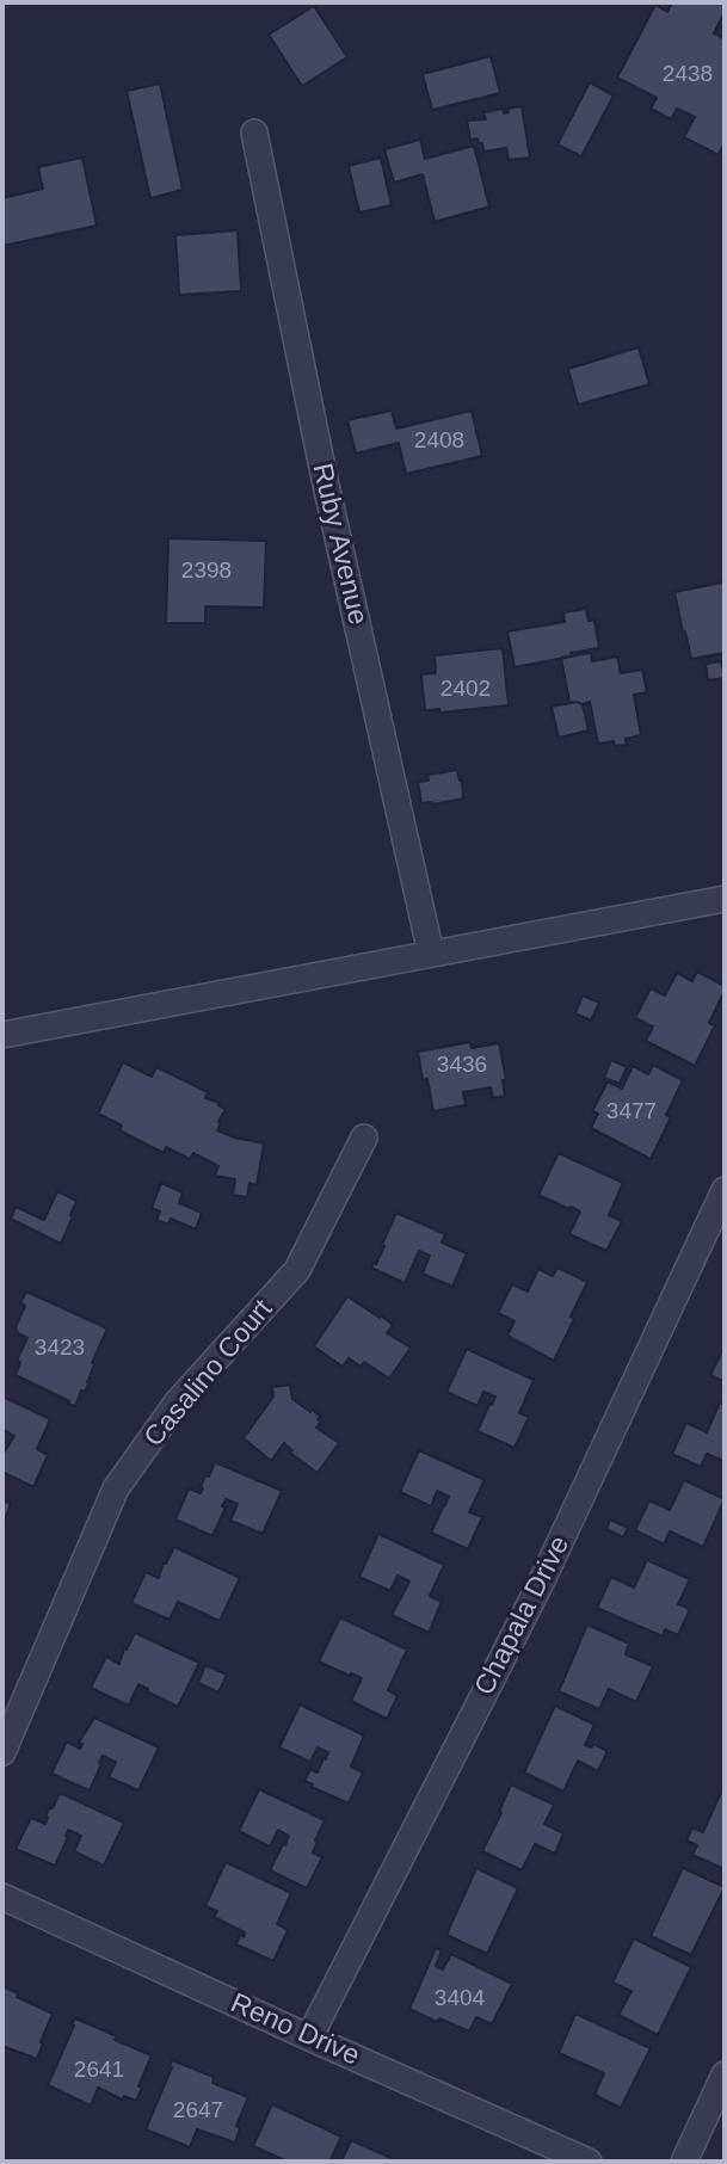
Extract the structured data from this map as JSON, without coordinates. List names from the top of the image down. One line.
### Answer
{"streets":{"street":["Ruby Avenue","Casalino Court","Chapala Drive","Reno Drive"]},"crossings":[["Chapala Drive","Reno Drive"]],"house_numbers":["2438","2408","2398","2402","3436","3477","3423","3404","2641","2647"]}
